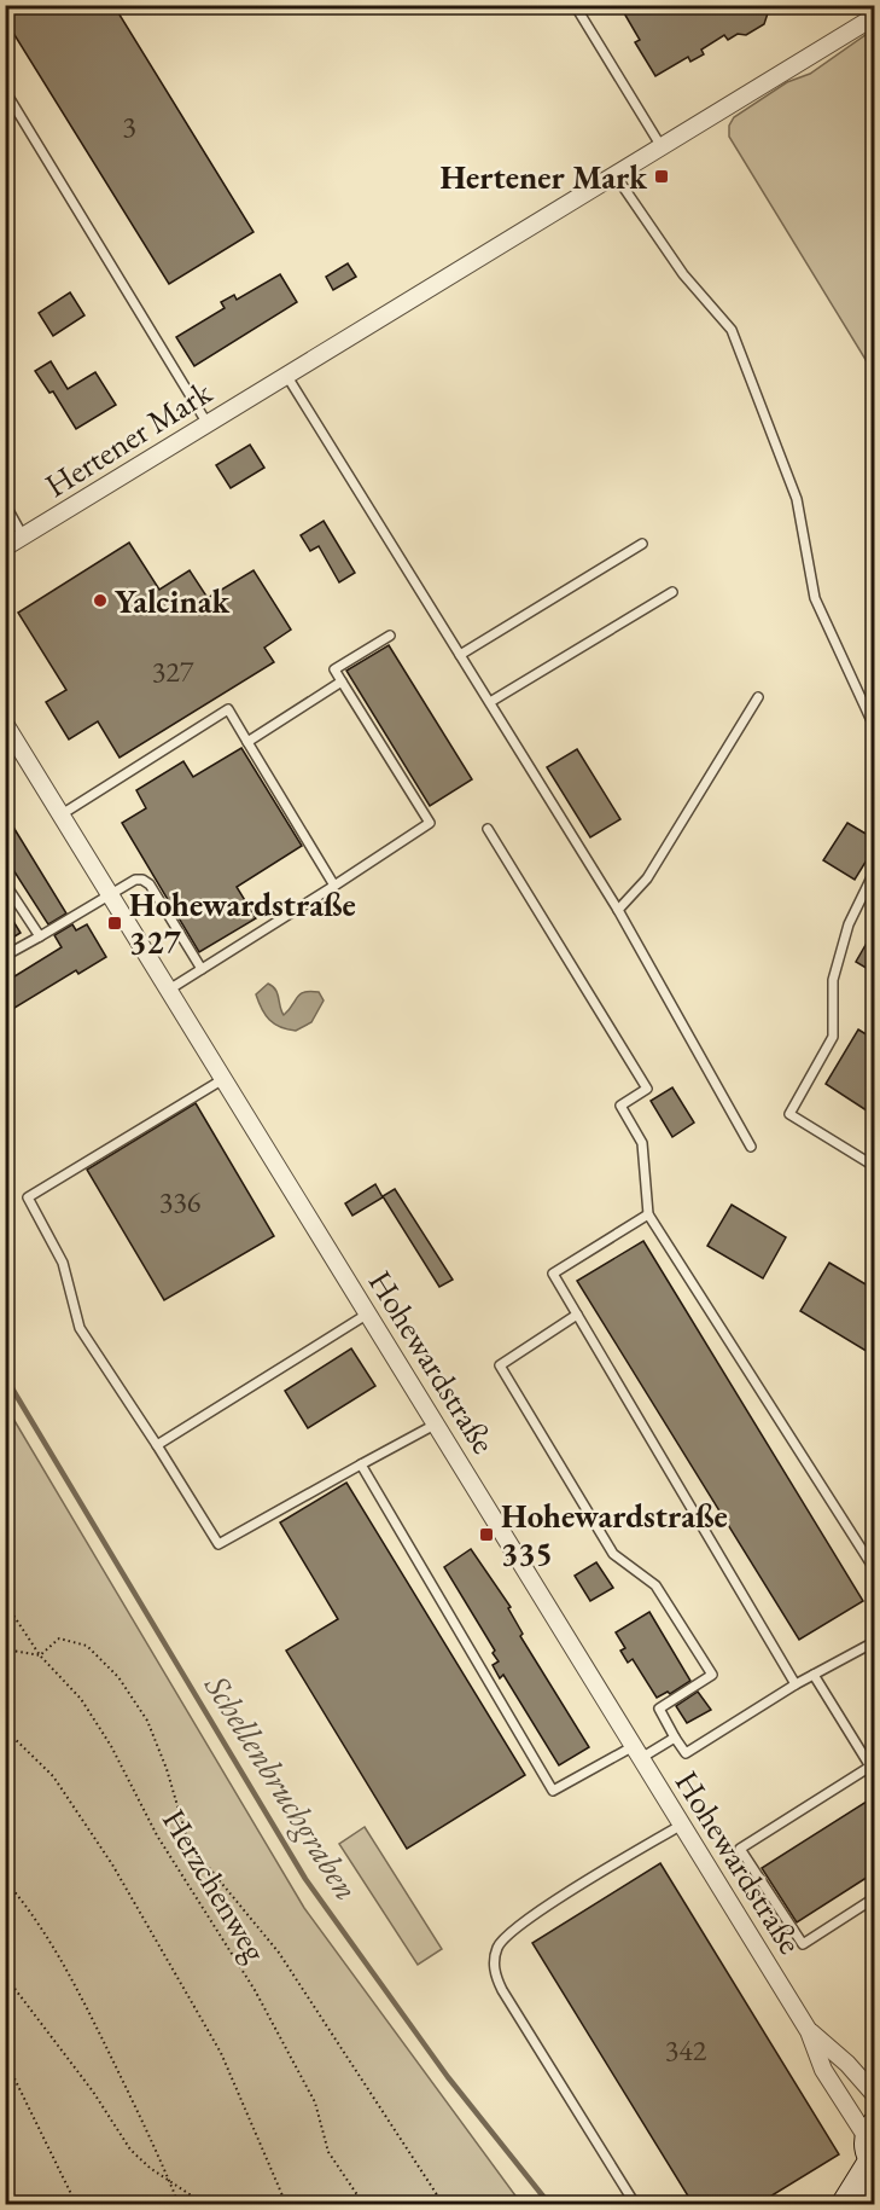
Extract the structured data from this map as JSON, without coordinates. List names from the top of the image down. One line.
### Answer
{"streets":{"street":["Hertener Mark","Hohewardstraße"],"path":["Herzchenweg"]},"water":["Schellenbruchgraben"],"places":{"transit":["Hertener Mark","Hohewardstraße 327","Hohewardstraße 335"],"other":["Yalcinak"]},"house_numbers":["3","327","336","342"]}
